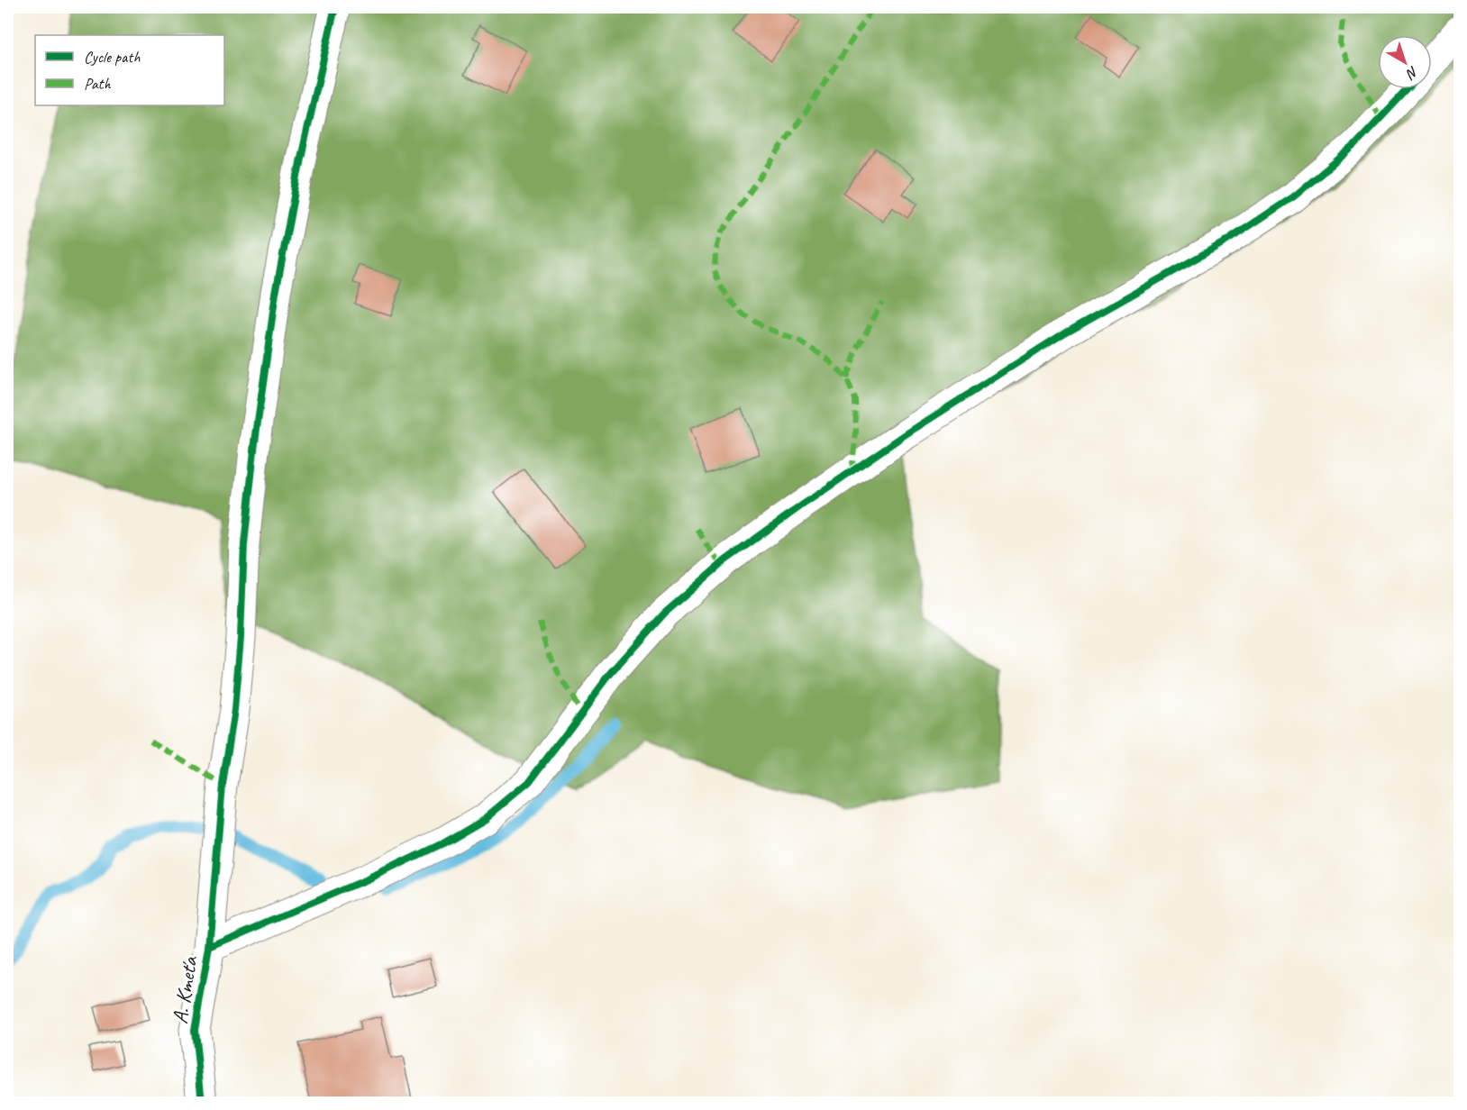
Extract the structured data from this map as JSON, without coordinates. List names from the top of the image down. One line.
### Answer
{"streets":{"street":["A. Kmeťa"]},"legend":["Cycle path","Path"],"north":"bottom right"}
